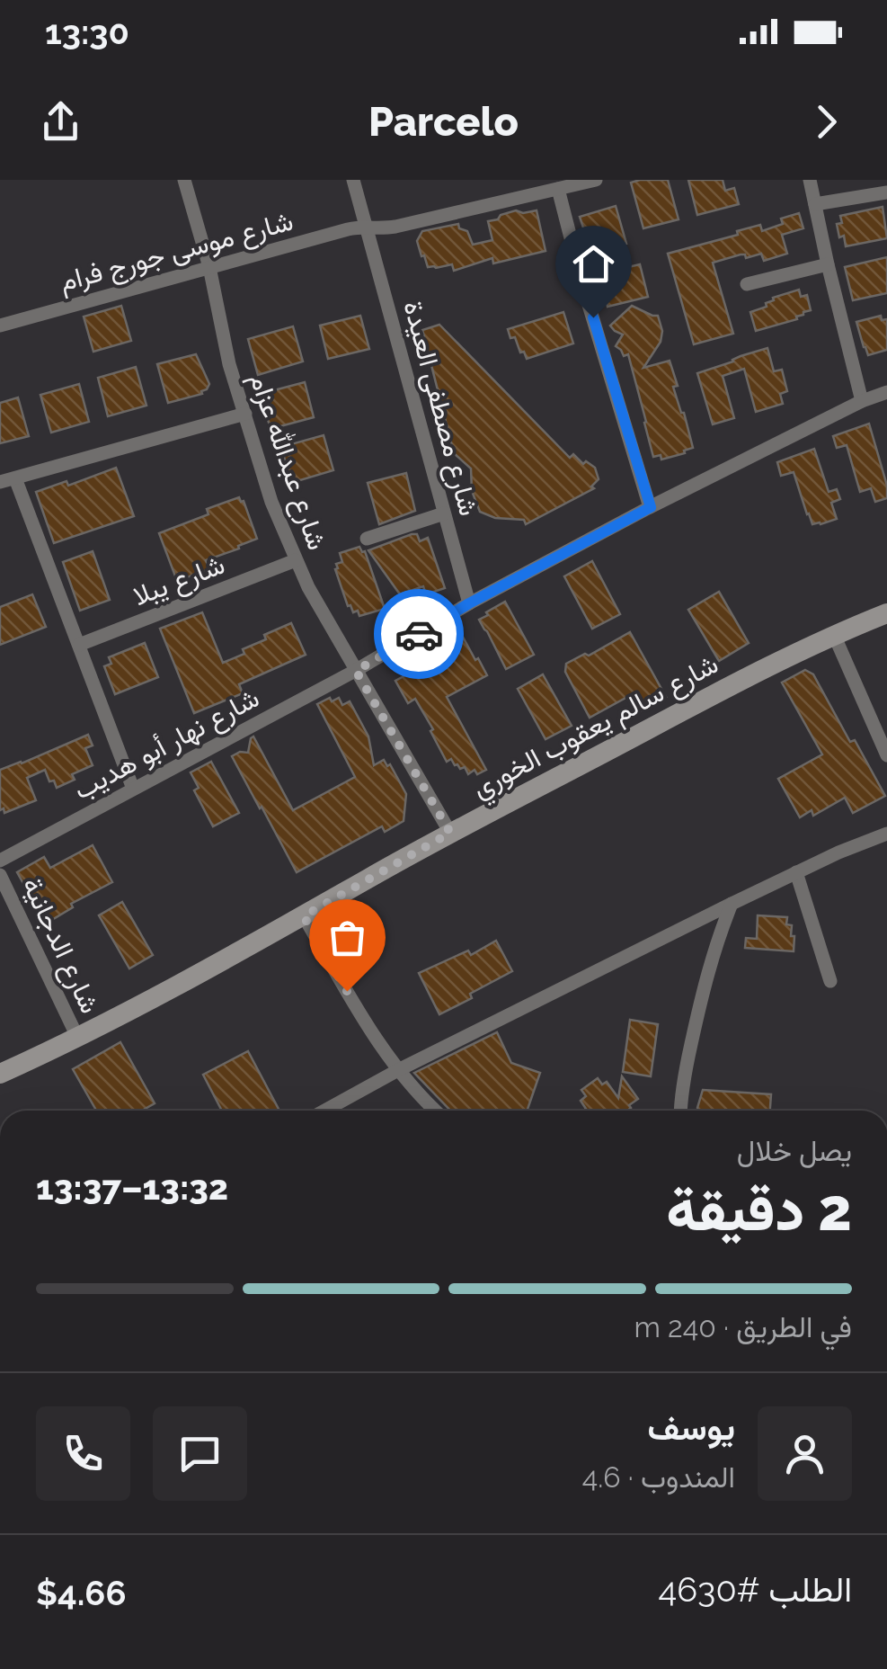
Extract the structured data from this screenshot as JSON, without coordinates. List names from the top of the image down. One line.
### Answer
{"streets":{"street":["شارع موسى جورج فرام","شارع مصطفى العيدة","شارع عبدالله عزام","شارع يبلا","شارع سالم يعقوب الخوري","شارع نهار أبو هديب","شارع الدجانية"]},"crossings":[["شارع موسى جورج فرام","شارع مصطفى العيدة"],["شارع موسى جورج فرام","شارع عبدالله عزام"],["شارع مصطفى العيدة","شارع نهار أبو هديب"],["شارع عبدالله عزام","شارع يبلا"],["شارع عبدالله عزام","شارع سالم يعقوب الخوري"],["شارع عبدالله عزام","شارع نهار أبو هديب"],["شارع سالم يعقوب الخوري","شارع الدجانية"]],"page":{"status":"13:30","header":"Parcelo","heading":["2 دقيقة","يصل خلال","13:32–13:37"],"panel":["يوسف","المندوب · 4.6","الطلب #4630","$4.66"],"bar":"في الطريق · 240 m"}}
